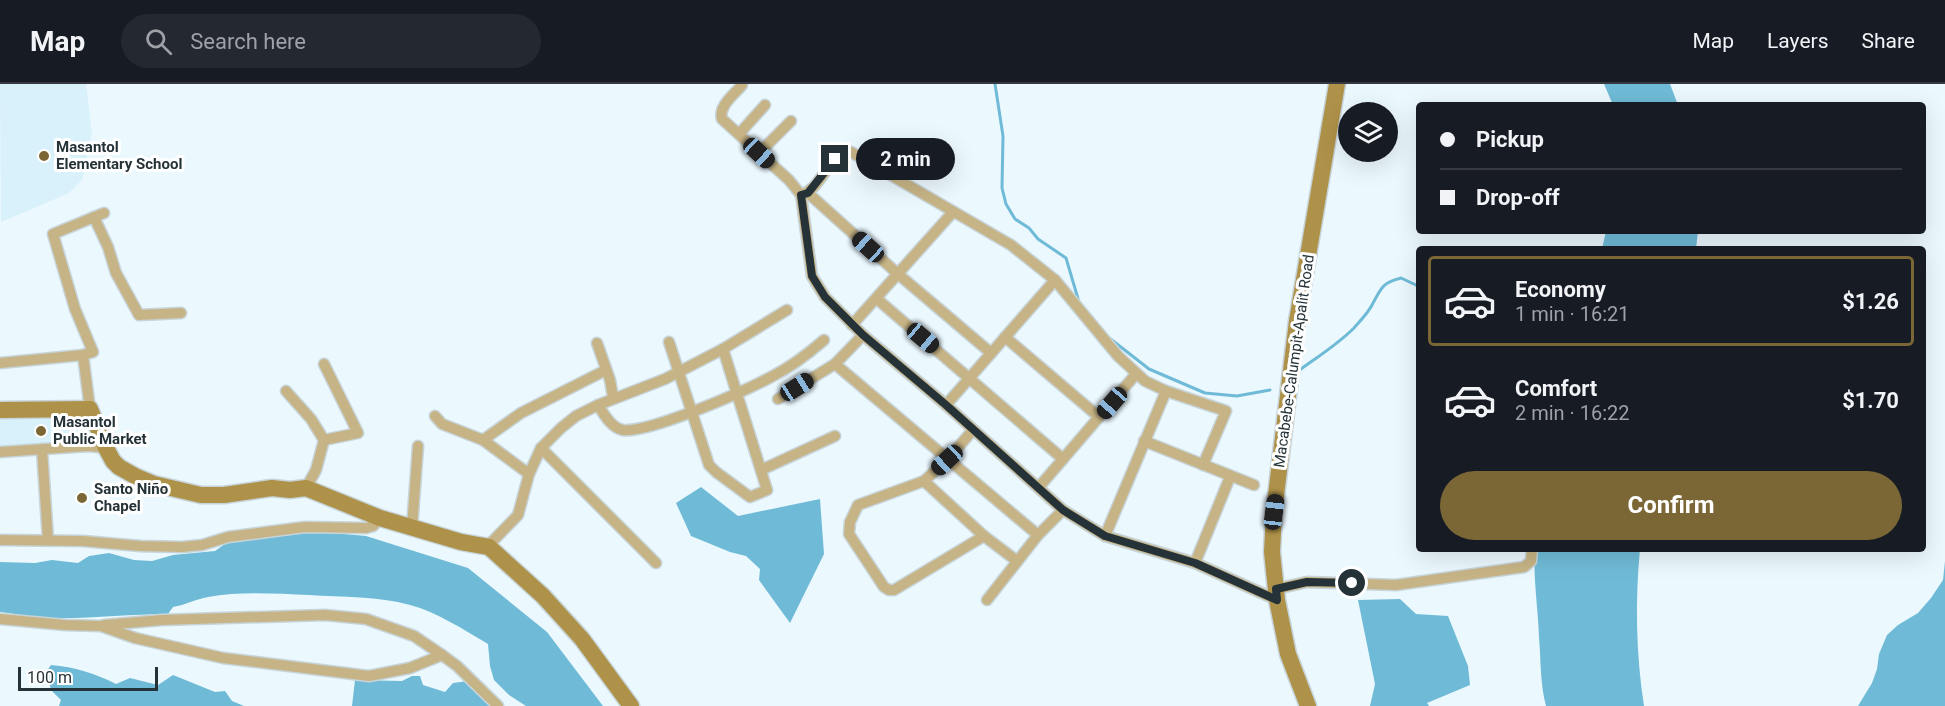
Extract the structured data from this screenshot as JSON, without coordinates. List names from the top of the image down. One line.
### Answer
{"streets":{"main road":["Macabebe-Calumpit-Apalit Road"]},"places":["Masantol Elementary School","Masantol Public Market","Santo Niño Chapel"],"scale_bar":"100 m","page":{"header":"Map","search":"Search here","nav":["Map","Layers","Share"],"banner":["Pickup","Drop-off"],"bubble":"2 min","list":[{"name":"Economy","note":"1 min · 16:21","value":"$1.26"},{"name":"Comfort","note":"2 min · 16:22","value":"$1.70"}],"buttons":"Confirm","scale":"100 m"}}
